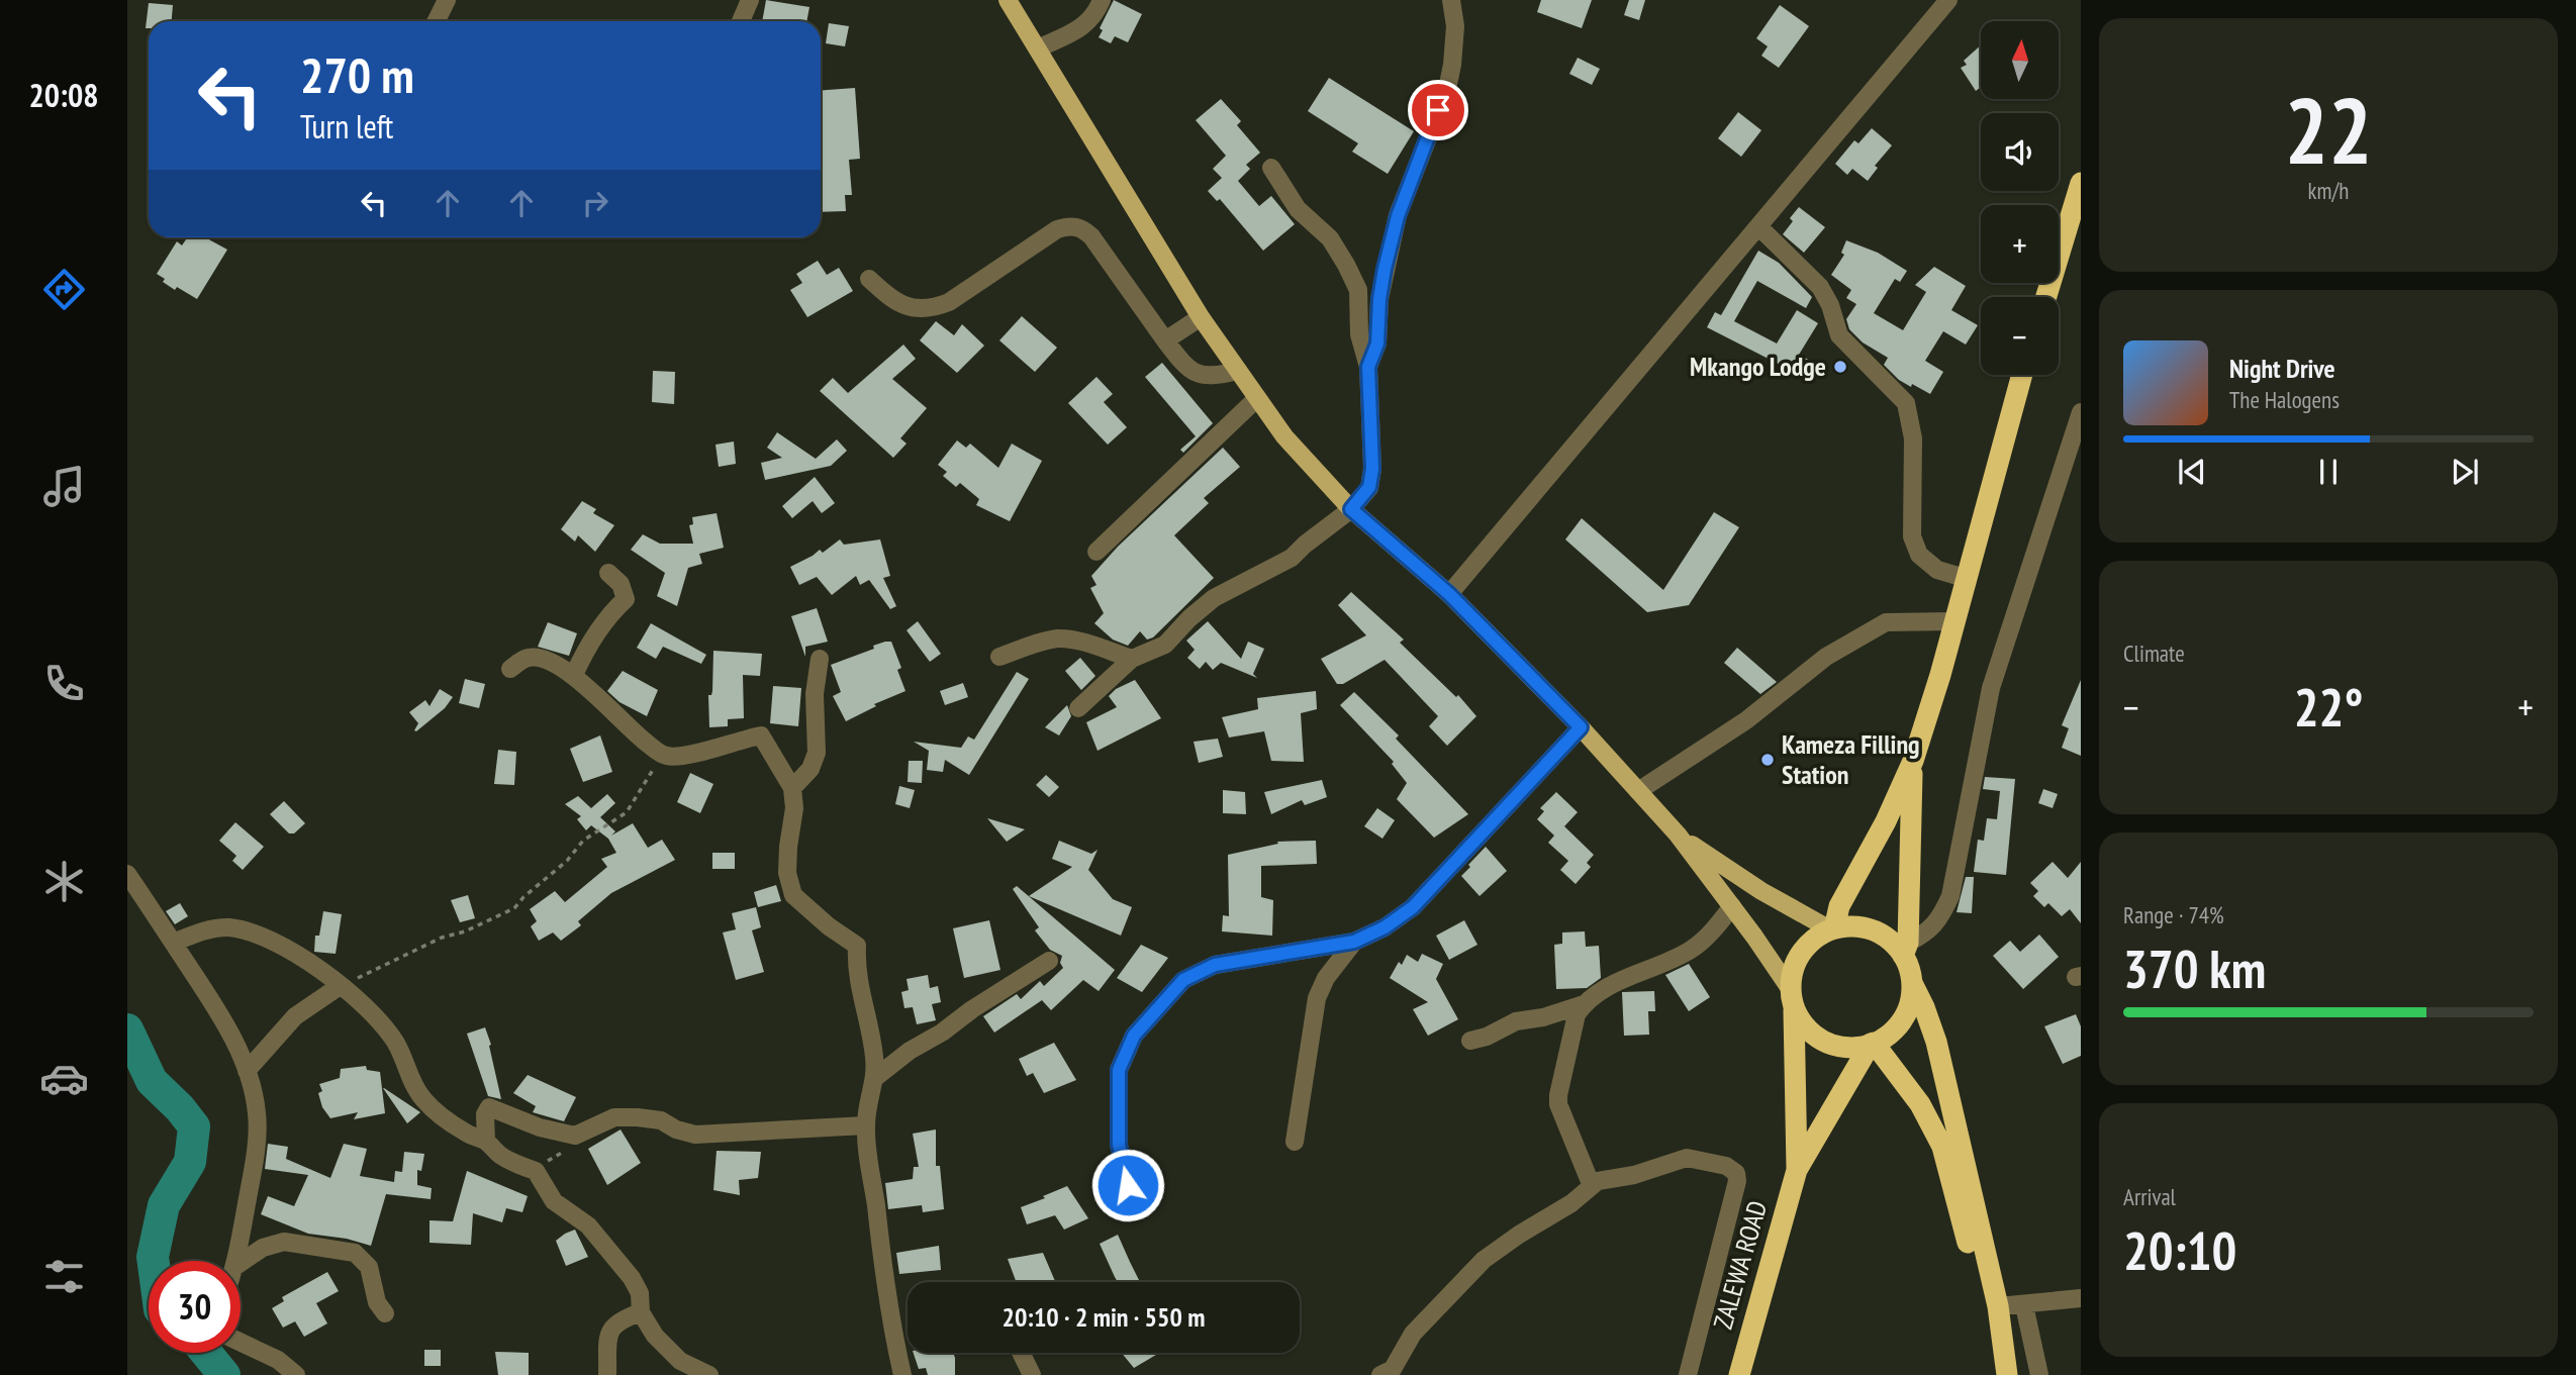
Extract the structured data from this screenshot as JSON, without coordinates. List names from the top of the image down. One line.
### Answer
{"streets":{"highway":["ZALEWA ROAD"]},"places":["Mkango Lodge","Kameza Filling Station"],"north":"top","page":{"tabs":"20:08","tile":[["22","km/h"],"Climate",["Range · 74%","370 km"],["Arrival","20:10"]],"map_buttons":["+","−"],"turn":["270 m","Turn left"],"song":["Night Drive","The Halogens"],"heat":["−","22°","+"],"limit":"30","trip":"20:10 · 2 min · 550 m"}}
